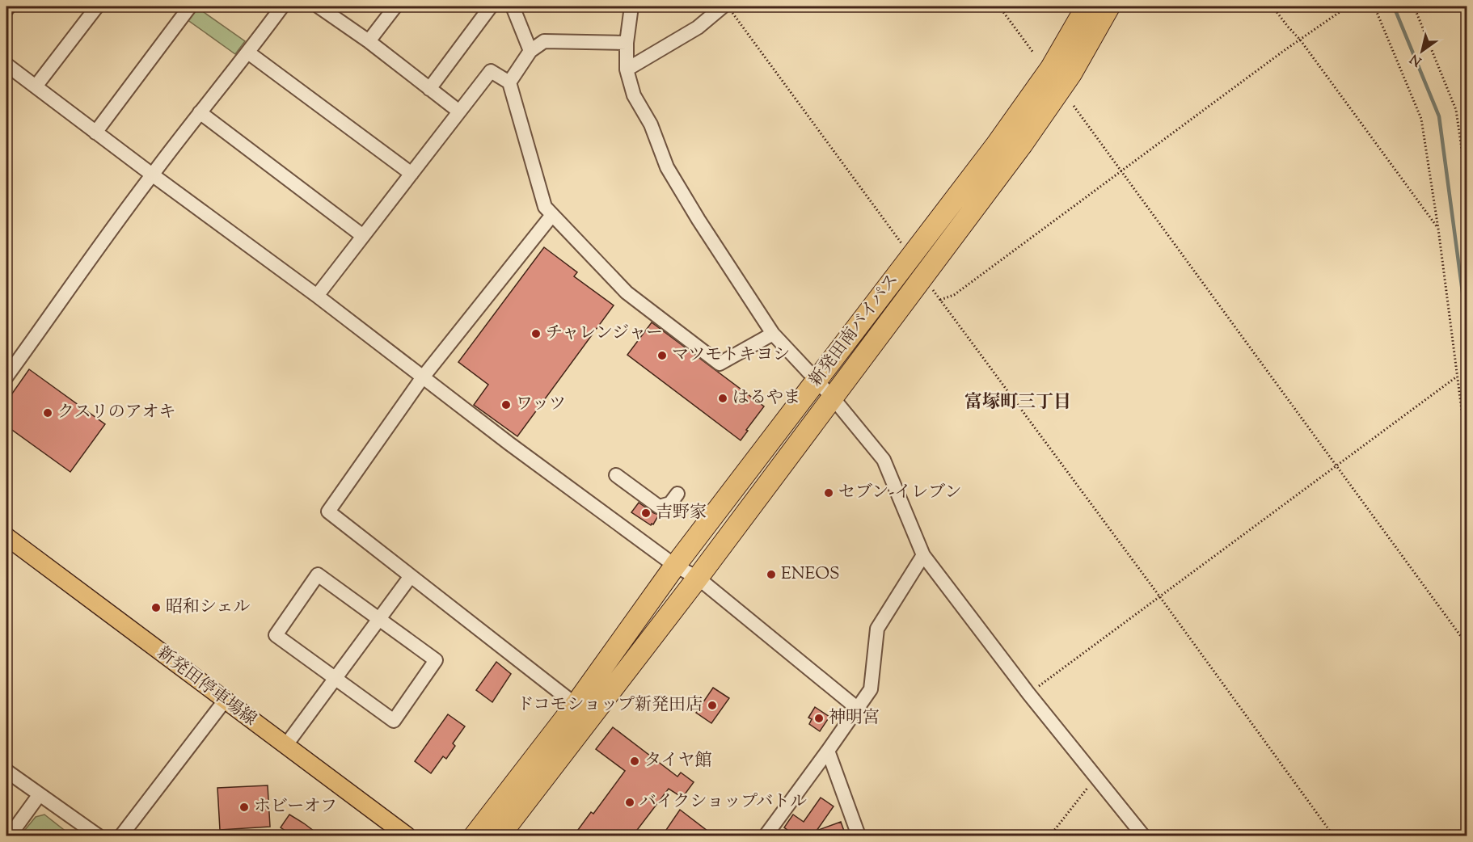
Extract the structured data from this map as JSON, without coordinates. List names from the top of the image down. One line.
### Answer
{"streets":{"highway":["新発田南バイパス"],"main road":["新発田停車場線"]},"districts":["富塚町三丁目"],"places":["チャレンジャー","マツモトキヨシ","はるやま","ワッツ","クスリのアオキ","セブン-イレブン","吉野家","ENEOS","昭和シェル","ドコモショップ新発田店","神明宮","タイヤ館","バイクショップバトル","ホビーオフ"],"north":"bottom left"}
